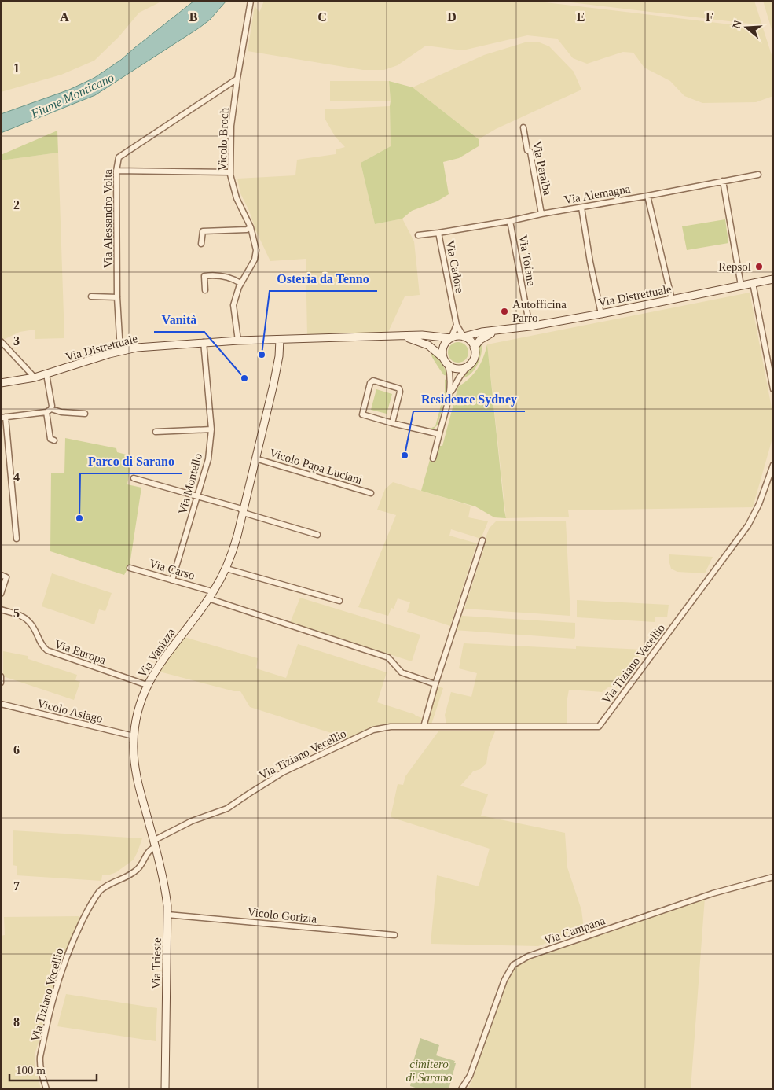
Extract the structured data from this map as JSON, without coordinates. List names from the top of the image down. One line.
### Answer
{"streets":{"main road":["Via Distrettuale","Via Vanizza","Via Trieste"],"street":["Vicolo Broch","Via Peralba","Via Alemagna","Via Alessandro Volta","Via Tofane","Via Cadore","Vicolo Papa Luciani","Via Montello","Via Carso","Via Europa","Via Tiziano Vecellio","Vicolo Asiago","Vicolo Gorizia","Via Campana"]},"crossings":[["Vicolo Broch","Via Alessandro Volta"],["Vicolo Broch","Via Distrettuale"],["Via Peralba","Via Alemagna"],["Via Alemagna","Via Tofane"],["Via Alemagna","Via Cadore"],["Via Alessandro Volta","Via Distrettuale"],["Via Tofane","Via Distrettuale"],["Via Cadore","Via Distrettuale"],["Via Distrettuale","Via Montello"],["Via Distrettuale","Via Vanizza"],["Vicolo Papa Luciani","Via Vanizza"],["Via Montello","Via Carso"],["Via Europa","Via Vanizza"],["Via Vanizza","Via Tiziano Vecellio"],["Via Vanizza","Vicolo Asiago"],["Via Vanizza","Via Trieste"],["Via Tiziano Vecellio","Via Trieste"],["Vicolo Gorizia","Via Trieste"]],"water":["Fiume Monticano"],"parks":["cimitero di Sarano"],"places":["Repsol","Autofficina Parro","Osteria da Tenno","Vanità","Residence Sydney","Parco di Sarano"],"scale_bar":"100 m","north":"left","grid":{"columns":["A","B","C","D","E","F"],"rows":["1","2","3","4","5","6","7","8"]}}
